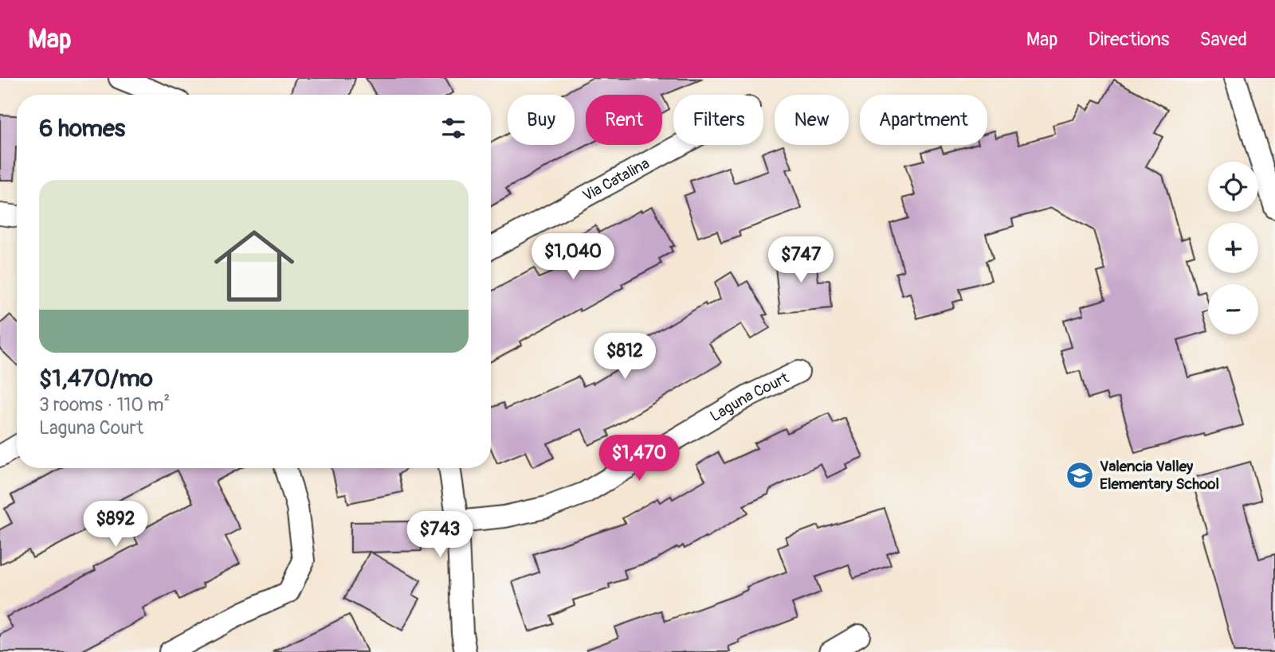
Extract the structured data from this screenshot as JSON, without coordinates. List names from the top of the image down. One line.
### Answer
{"streets":{"street":["Via Catalina","Laguna Court"]},"places":{"school or university":["Valencia Valley Elementary School"]},"page":{"header":"Map","nav":["Map","Directions","Saved"],"chip":["Buy","Rent","Filters","New","Apartment"],"heading":"6 homes","map_buttons":["+","−"],"list":[{"name":"$1,470/mo","note":"3 rooms · 110 m² · Laguna Court"}],"price":["$1,040","$747","$812","$1,470","$892","$743"]}}
